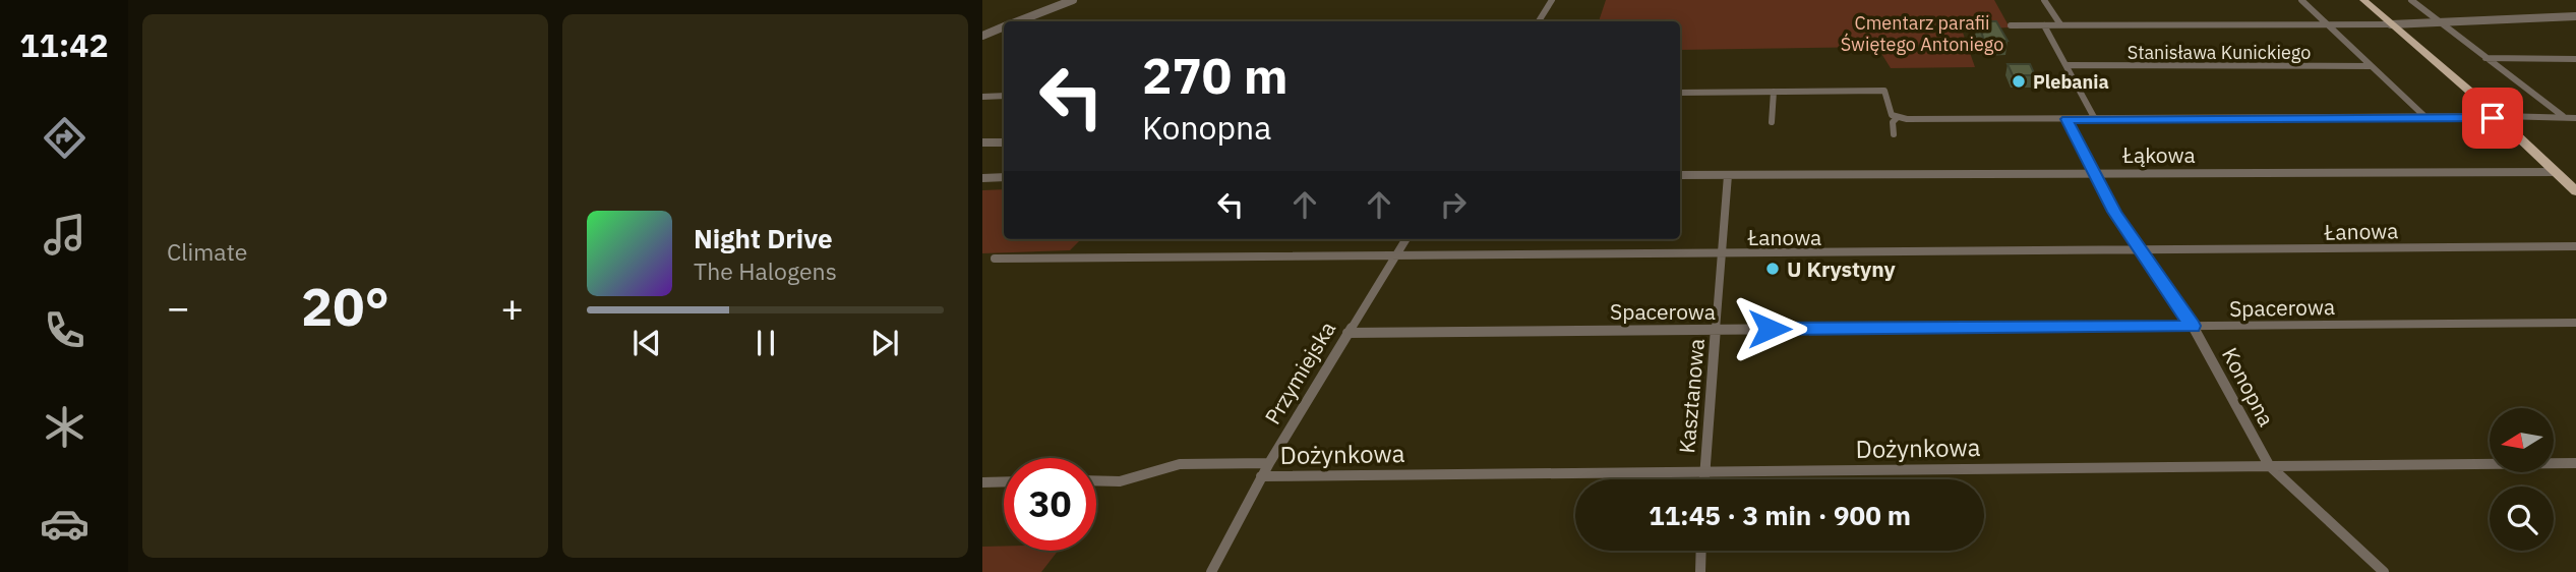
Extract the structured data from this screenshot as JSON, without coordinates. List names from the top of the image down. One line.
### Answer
{"streets":{"street":["Stanisława Kunickiego","Łąkowa","Łanowa","Spacerowa","Przymiejska","Konopna","Kasztanowa","Dożynkowa"]},"crossings":[["Łąkowa","Konopna"],["Łąkowa","Kasztanowa"],["Łanowa","Przymiejska"],["Łanowa","Konopna"],["Łanowa","Kasztanowa"],["Spacerowa","Przymiejska"],["Spacerowa","Konopna"],["Spacerowa","Kasztanowa"],["Przymiejska","Dożynkowa"],["Konopna","Dożynkowa"],["Kasztanowa","Dożynkowa"]],"parks":["Cmentarz parafii Świętego Antoniego"],"places":["Plebania","U Krystyny"],"north":"left","page":{"tabs":"11:42","tile":"Climate","turn":["270 m","Konopna"],"song":["Night Drive","The Halogens"],"heat":["−","20°","+"],"limit":"30","trip":"11:45 · 3 min · 900 m"}}
